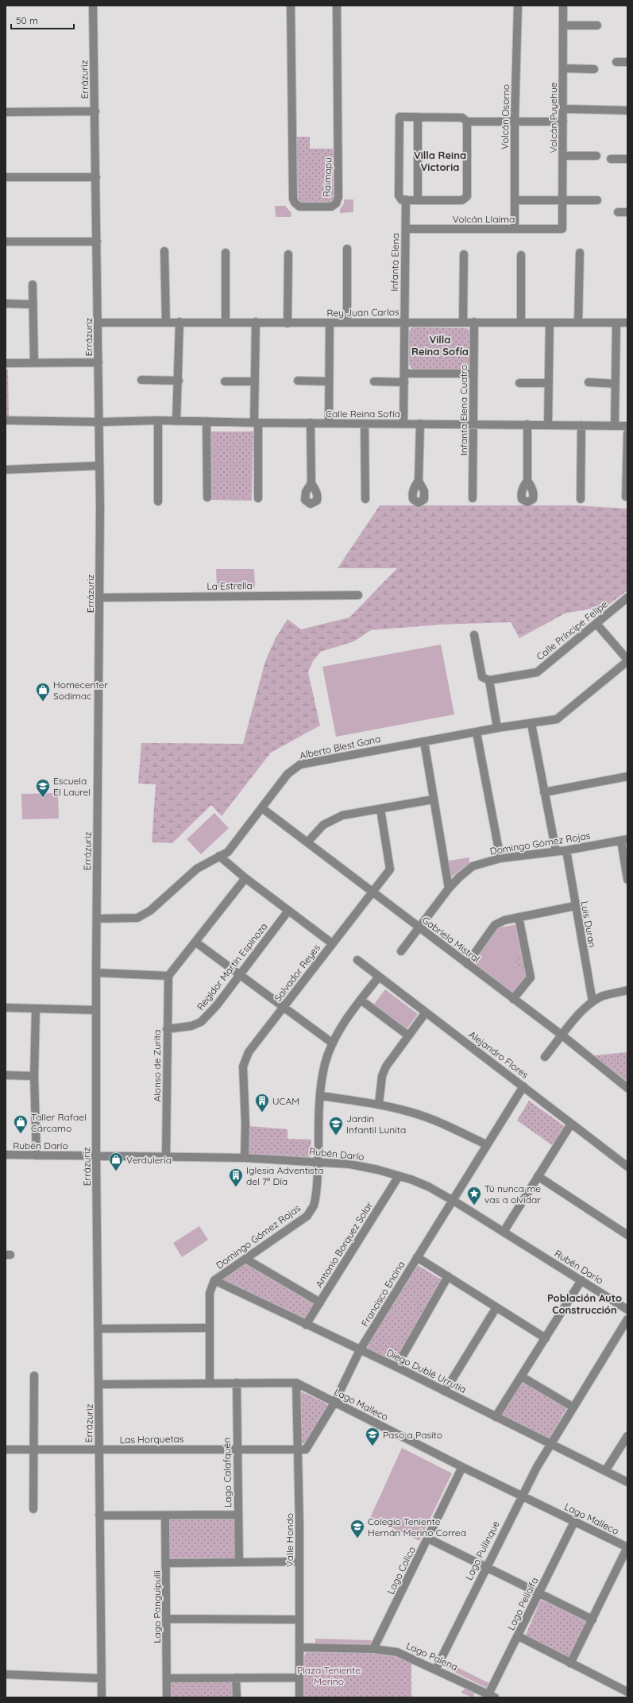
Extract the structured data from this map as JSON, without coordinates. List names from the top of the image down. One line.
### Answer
{"streets":{"street":["Errázuriz","Volcán Osorno","Volcán Puyehue","Raimapu","Volcán Llaima","Infanta Elena","Rey Juan Carlos","Infanta Elena Cuatro","Calle Reina Sofía","La Estrella","Calle Príncipe Felipe","Alberto Blest Gana","Domingo Gómez Rojas","Luis Duran","Gabriela Mistral","Regidor Martín Espinoza","Salvador Reyes","Alejandro Flores","Alonso de Zurita","Rubén Darío","Antonio Borquez Solar","Francisco Encina","Diego Dublé Urrutia","Lago Malleco","Las Horquetas","Lago Calafquén","Valle Hondo","Lago Pullinque","Lago Colico","Lago Pellaifa","Lago Panguipulli","Lago Palena"]},"crossings":[["Errázuriz","Rey Juan Carlos"],["Errázuriz","Calle Reina Sofía"],["Errázuriz","La Estrella"],["Errázuriz","Alberto Blest Gana"],["Errázuriz","Rubén Darío"],["Errázuriz","Lago Malleco"],["Errázuriz","Las Horquetas"],["Volcán Osorno","Volcán Llaima"],["Volcán Puyehue","Volcán Llaima"],["Volcán Llaima","Infanta Elena"],["Infanta Elena","Rey Juan Carlos"],["Infanta Elena","Calle Reina Sofía"],["Rey Juan Carlos","Infanta Elena Cuatro"],["Infanta Elena Cuatro","Calle Reina Sofía"],["Alberto Blest Gana","Gabriela Mistral"],["Domingo Gómez Rojas","Luis Duran"],["Domingo Gómez Rojas","Gabriela Mistral"],["Domingo Gómez Rojas","Alejandro Flores"],["Domingo Gómez Rojas","Rubén Darío"],["Domingo Gómez Rojas","Diego Dublé Urrutia"],["Gabriela Mistral","Salvador Reyes"],["Regidor Martín Espinoza","Alonso de Zurita"],["Salvador Reyes","Rubén Darío"],["Alejandro Flores","Francisco Encina"],["Alonso de Zurita","Rubén Darío"],["Rubén Darío","Antonio Borquez Solar"],["Rubén Darío","Francisco Encina"],["Antonio Borquez Solar","Diego Dublé Urrutia"],["Francisco Encina","Diego Dublé Urrutia"],["Francisco Encina","Lago Malleco"],["Francisco Encina","Las Horquetas"],["Francisco Encina","Valle Hondo"],["Diego Dublé Urrutia","Lago Pullinque"],["Lago Malleco","Lago Calafquén"],["Lago Malleco","Valle Hondo"],["Lago Malleco","Lago Pullinque"],["Lago Malleco","Lago Colico"],["Lago Malleco","Lago Pellaifa"],["Las Horquetas","Lago Calafquén"],["Las Horquetas","Valle Hondo"],["Valle Hondo","Lago Palena"],["Lago Pullinque","Lago Palena"],["Lago Colico","Lago Palena"],["Lago Pellaifa","Lago Palena"]],"districts":["Villa Reina Victoria","Villa Reina Sofía","Población Auto Construcción"],"parks":["Plaza Teniente Merino"],"places":{"shop":["Homecenter Sodimac","Taller Rafael Cárcamo","Verduleria"],"school or university":["Escuela El Laurel","Jardin Infantil Lunita","Paso a Pasito","Colegio Teniente Hernán Merino Correa"],"building":["UCAM","Iglesia Adventista del 7° Día"],"place":["Tú nunca me vas a olvidar"]},"scale_bar":"50 m"}
